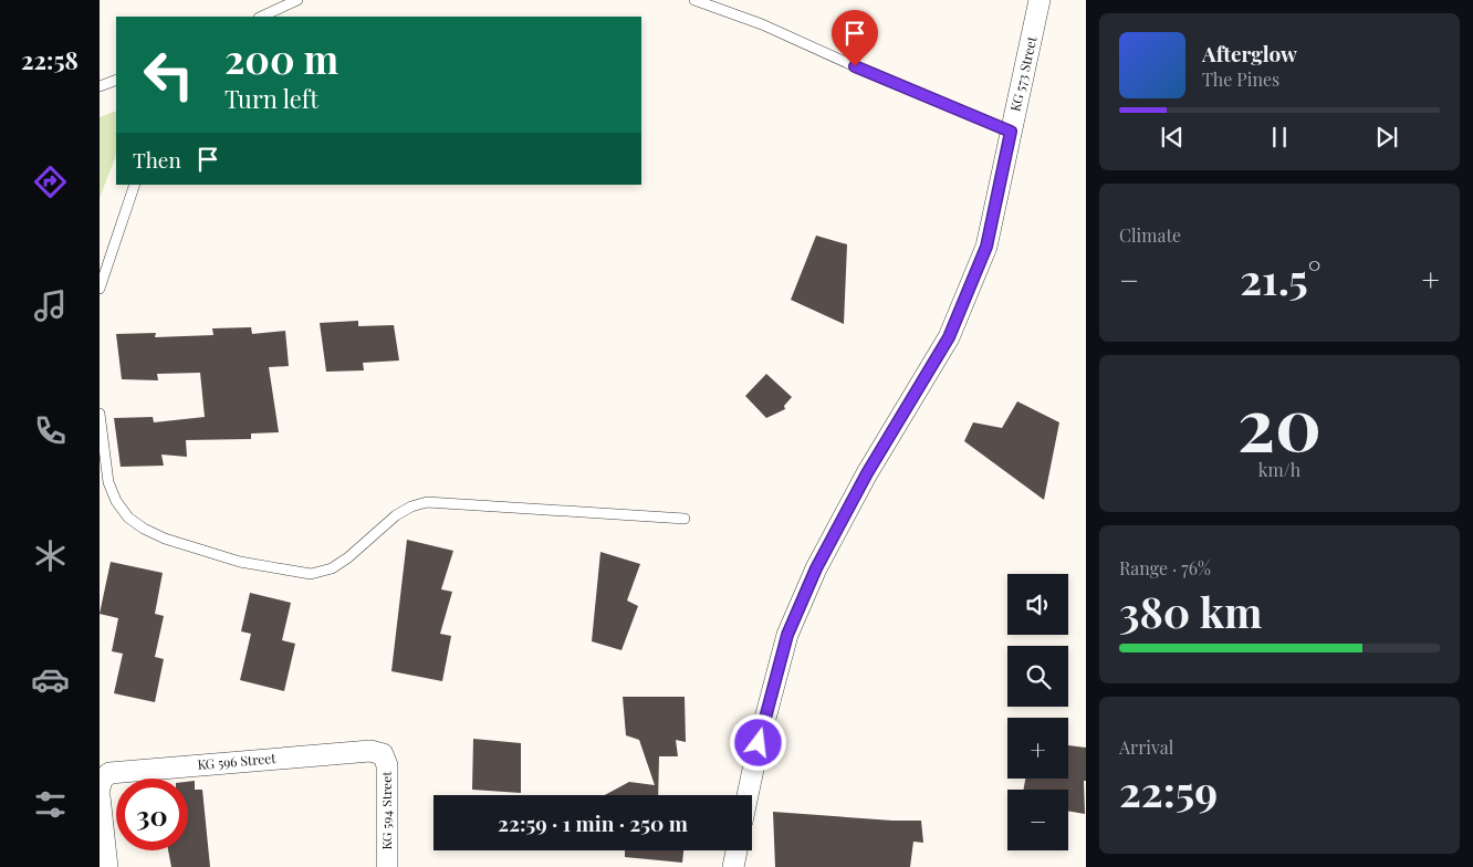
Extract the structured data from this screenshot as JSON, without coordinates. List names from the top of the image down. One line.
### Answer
{"streets":{"street":["KG 573 Street","KG 596 Street","KG 594 Street"]},"crossings":[["KG 596 Street","KG 594 Street"]],"page":{"tabs":"22:58","turn":["200 m","Turn left"],"song":["Afterglow","The Pines"],"then":"Then","tile":["Climate",["20","km/h"],["Range · 76%","380 km"],["Arrival","22:59"]],"heat":["−","21.5°","+"],"map_buttons":["+","−"],"limit":"30","trip":"22:59 · 1 min · 250 m"}}
